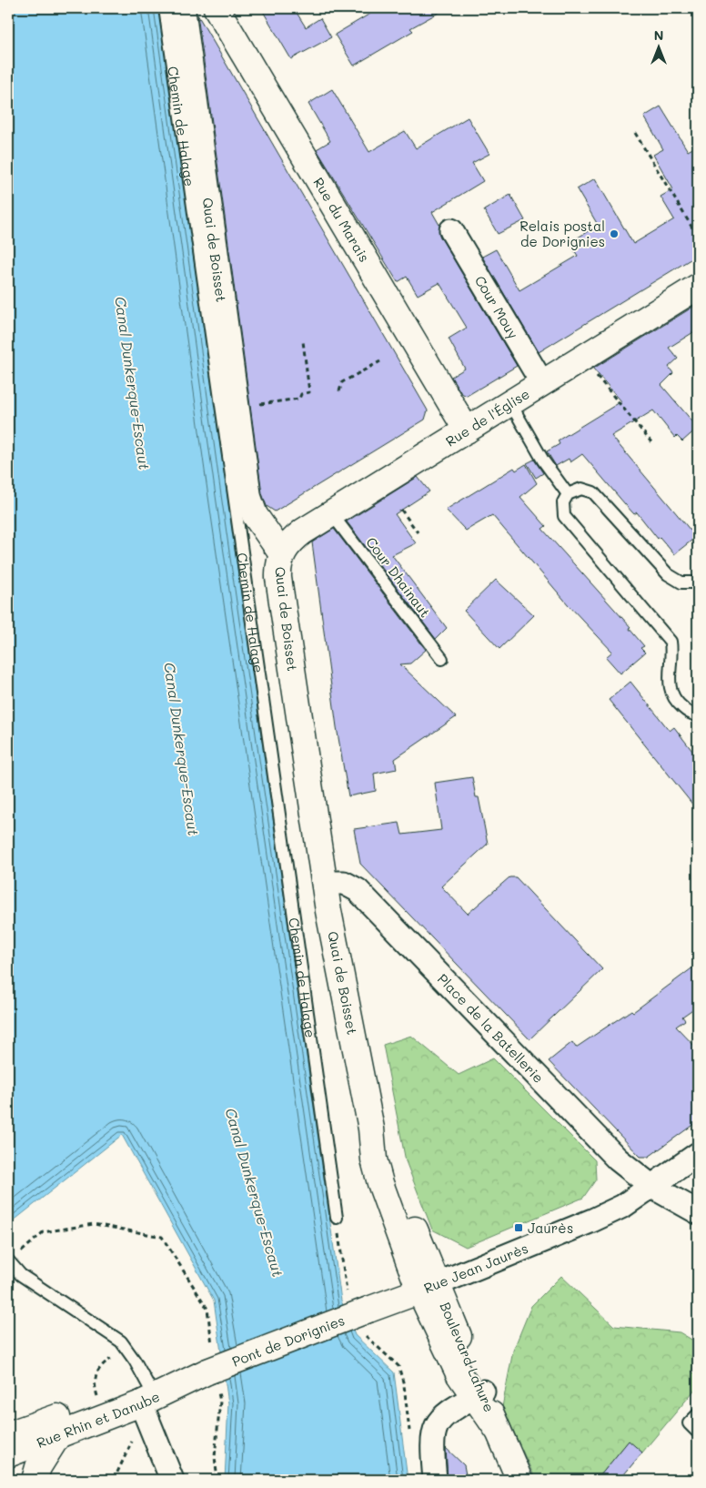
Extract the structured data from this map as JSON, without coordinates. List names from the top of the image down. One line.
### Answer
{"streets":{"main road":["Rue du Marais","Quai de Boisset","Rue de l'Église","Rue Jean Jaurès","Pont de Dorignies","Boulevard Lahure","Rue Rhin et Danube"],"street":["Cour Mouy","Place de la Batellerie"],"lane":["Chemin de Halage","Cour Dhainaut"]},"crossings":[["Rue du Marais","Rue de l'Église"],["Quai de Boisset","Rue de l'Église"],["Quai de Boisset","Place de la Batellerie"],["Quai de Boisset","Rue Jean Jaurès"],["Quai de Boisset","Boulevard Lahure"],["Cour Mouy","Rue de l'Église"],["Rue de l'Église","Cour Dhainaut"],["Place de la Batellerie","Rue Jean Jaurès"],["Rue Jean Jaurès","Pont de Dorignies"],["Rue Jean Jaurès","Boulevard Lahure"],["Pont de Dorignies","Rue Rhin et Danube"]],"water":["Canal Dunkerque-Escaut"],"places":{"other":["Relais postal de Dorignies"],"transit":["Jaurès"]},"north":"top"}
